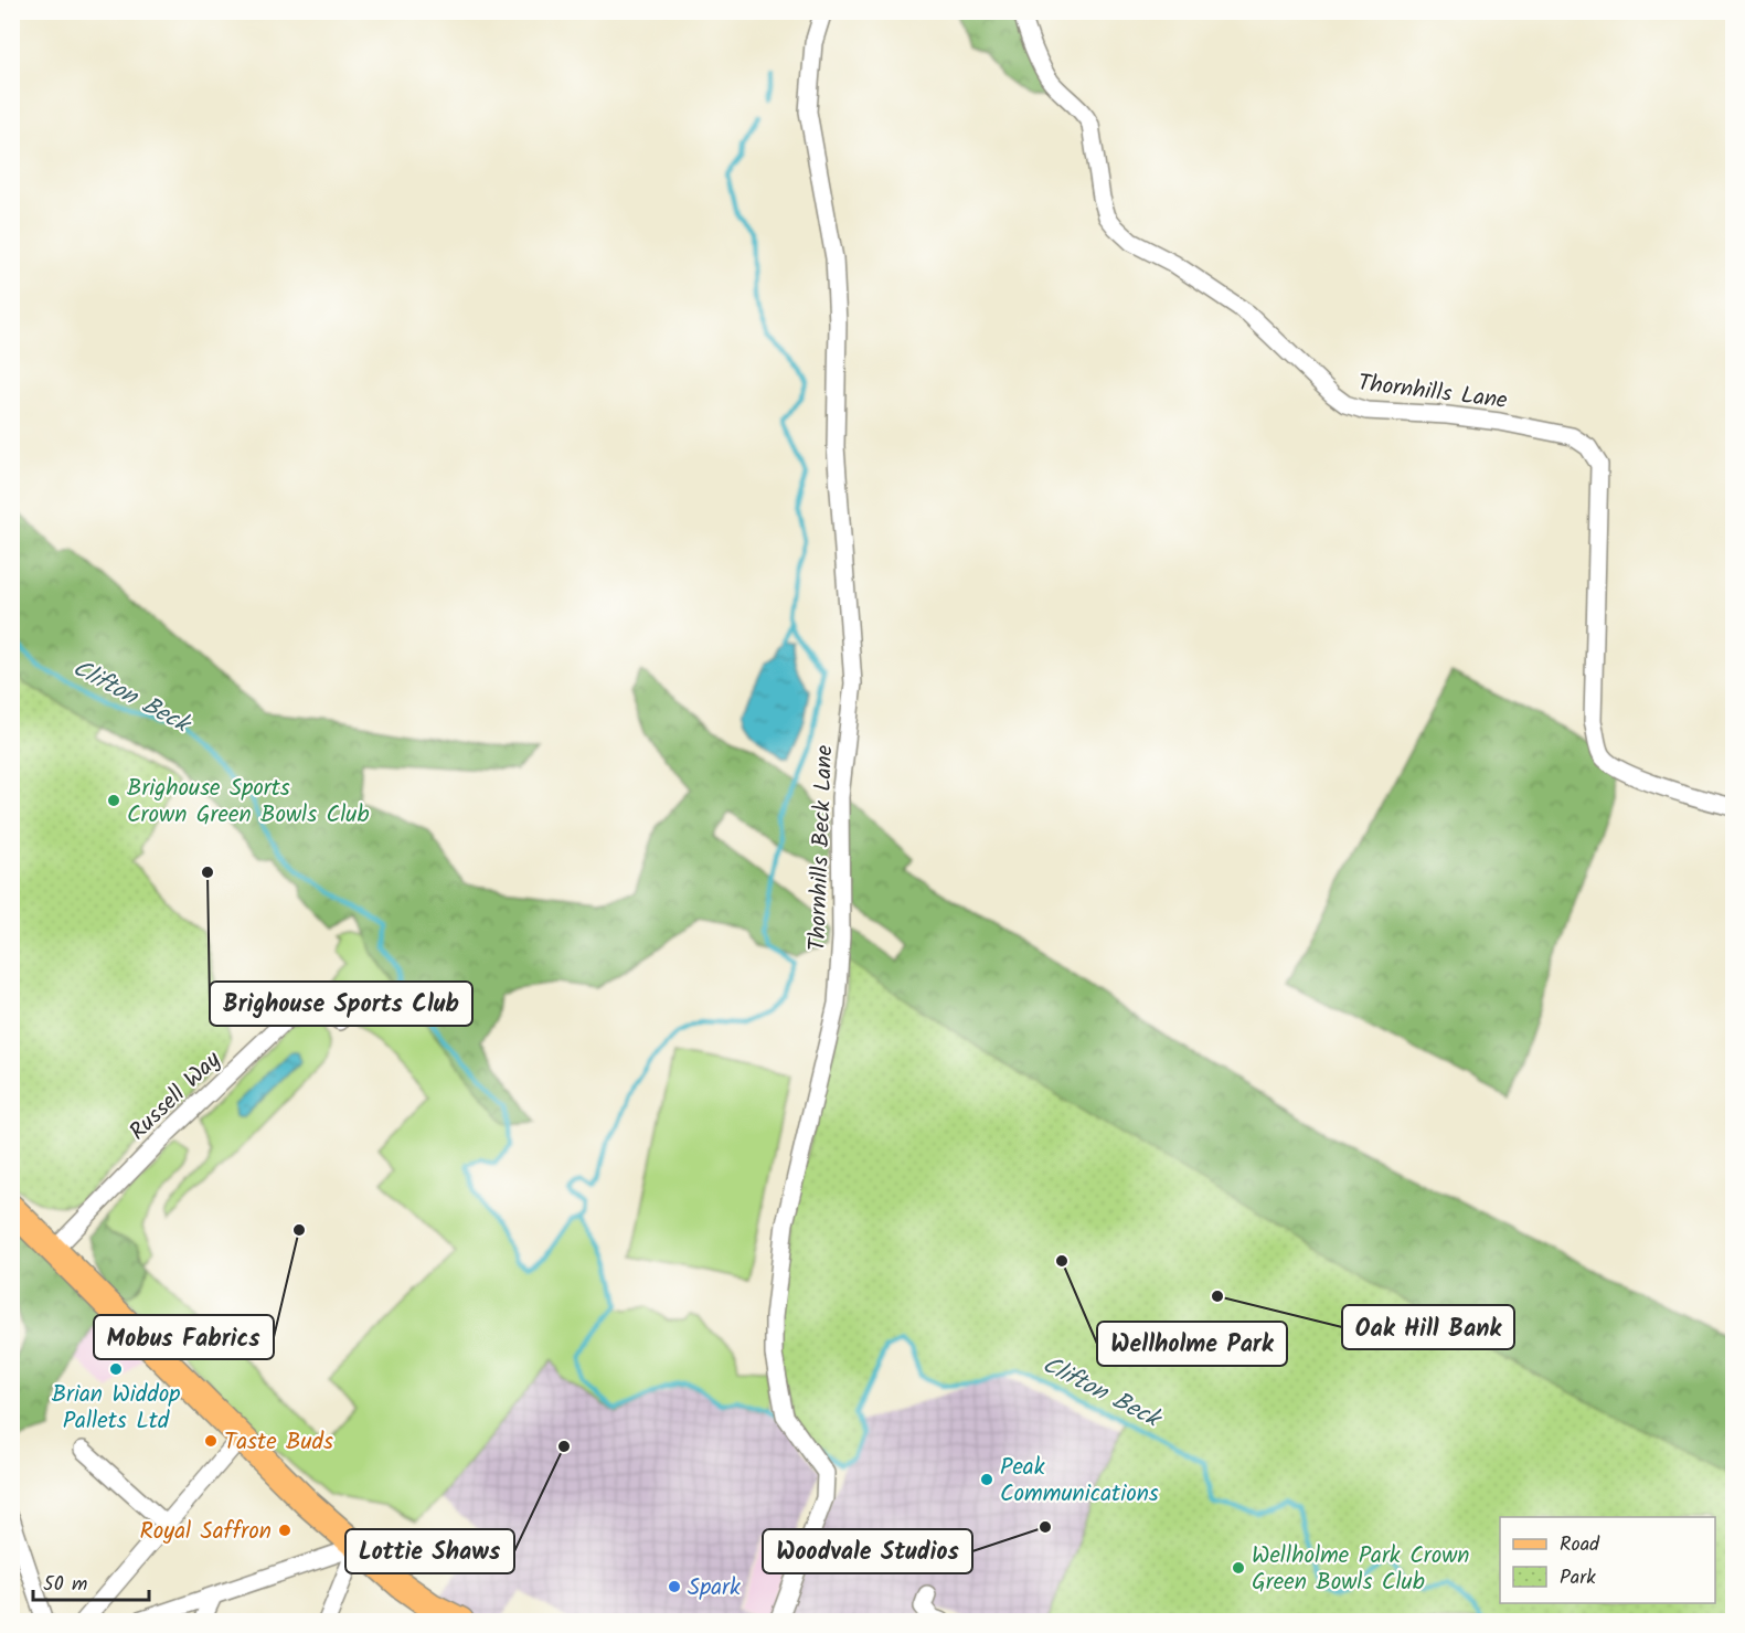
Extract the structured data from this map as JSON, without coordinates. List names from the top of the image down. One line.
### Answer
{"streets":{"street":["Thornhills Lane","Thornhills Beck Lane","Russell Way"]},"water":["Clifton Beck"],"places":["Brighouse Sports Crown Green Bowls Club","Brighouse Sports Club","Mobus Fabrics","Wellholme Park","Oak Hill Bank","Brian Widdop Pallets Ltd","Taste Buds","Lottie Shaws","Peak Communications","Woodvale Studios","Royal Saffron","Wellholme Park Crown Green Bowls Club","Spark"],"legend":["Road","Park"],"scale_bar":"50 m"}
